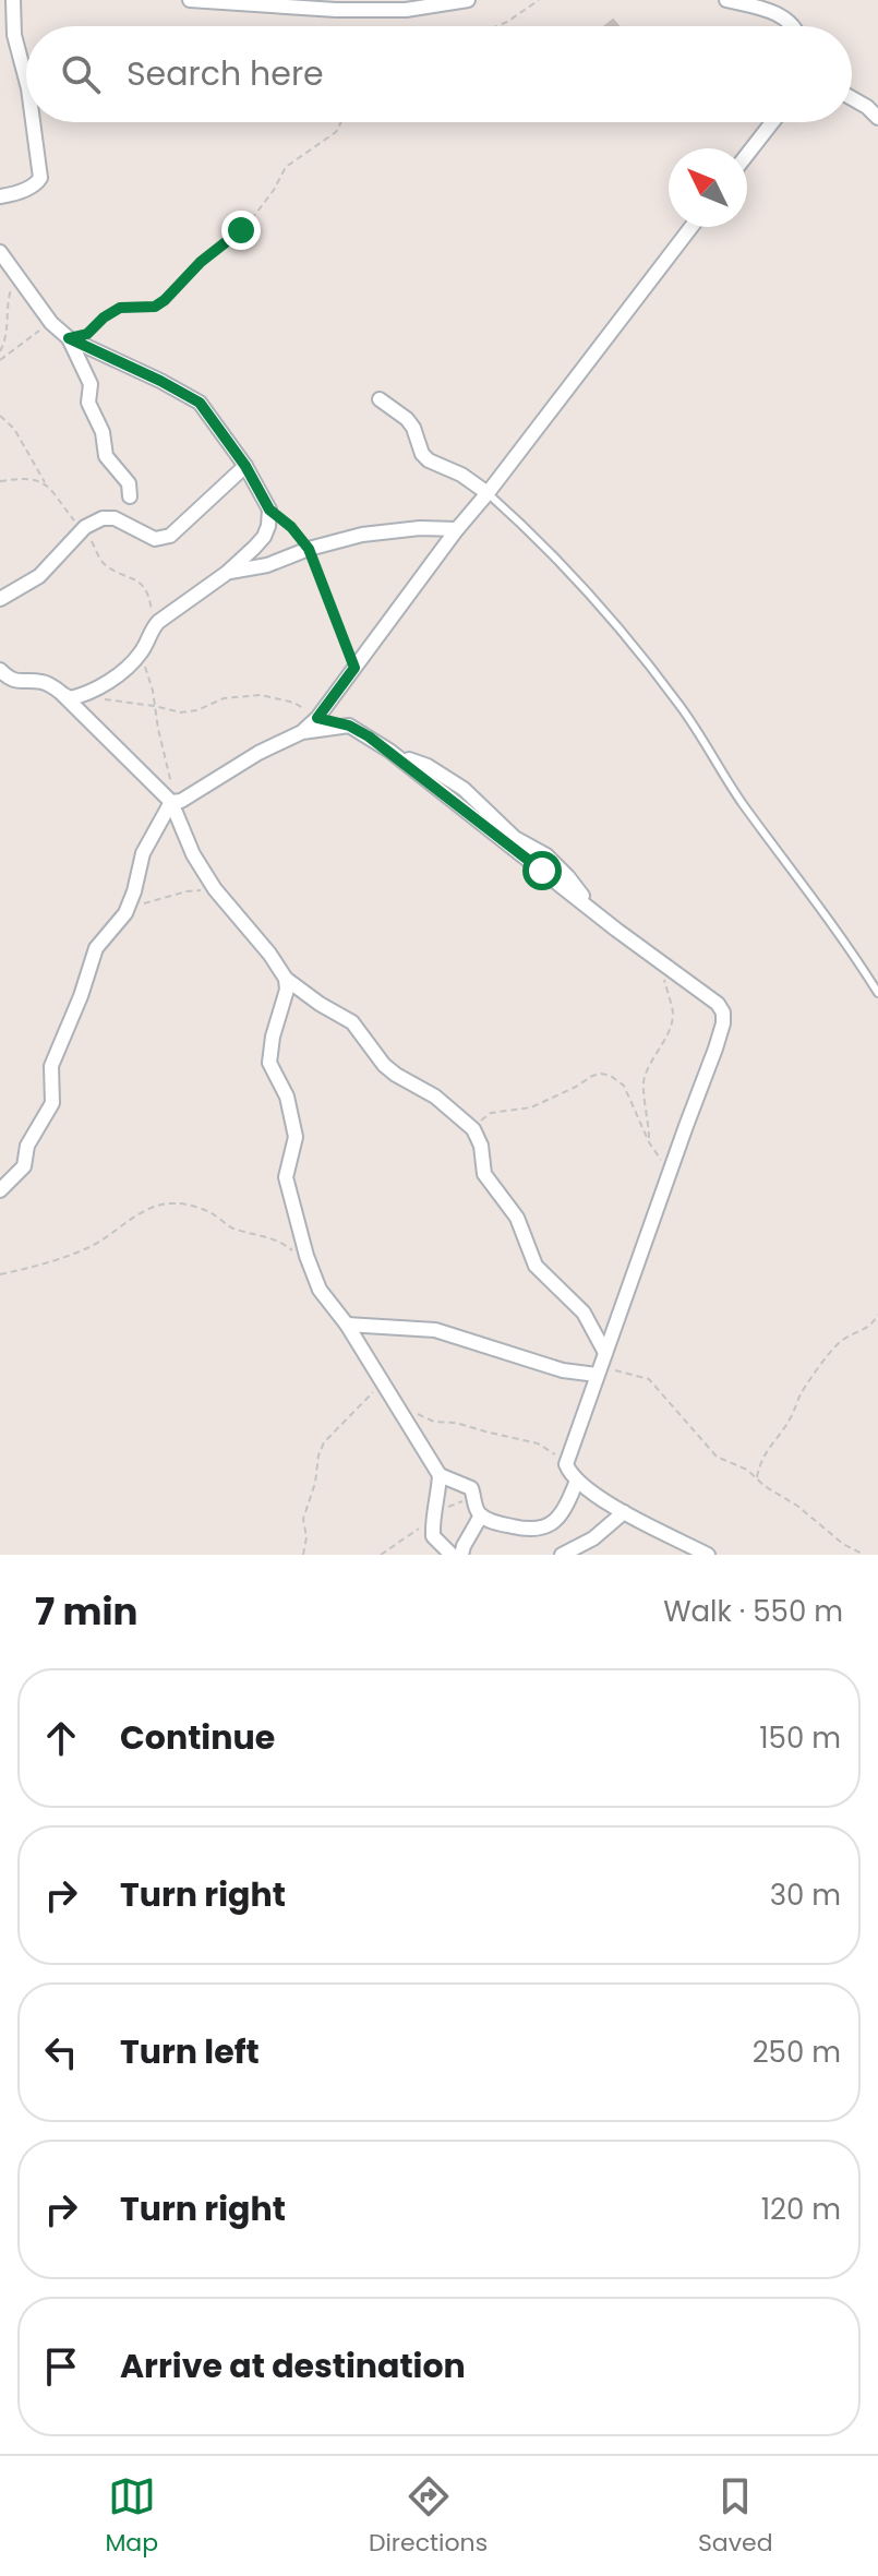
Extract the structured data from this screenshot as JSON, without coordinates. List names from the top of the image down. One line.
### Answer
{"north":"top left","page":{"search":"Search here","heading":["7 min","Walk · 550 m"],"list":[["Continue","150 m"],["Turn right","30 m"],["Turn left","250 m"],["Turn right","120 m"],"Arrive at destination"],"nav":["Map","Directions","Saved"]}}
